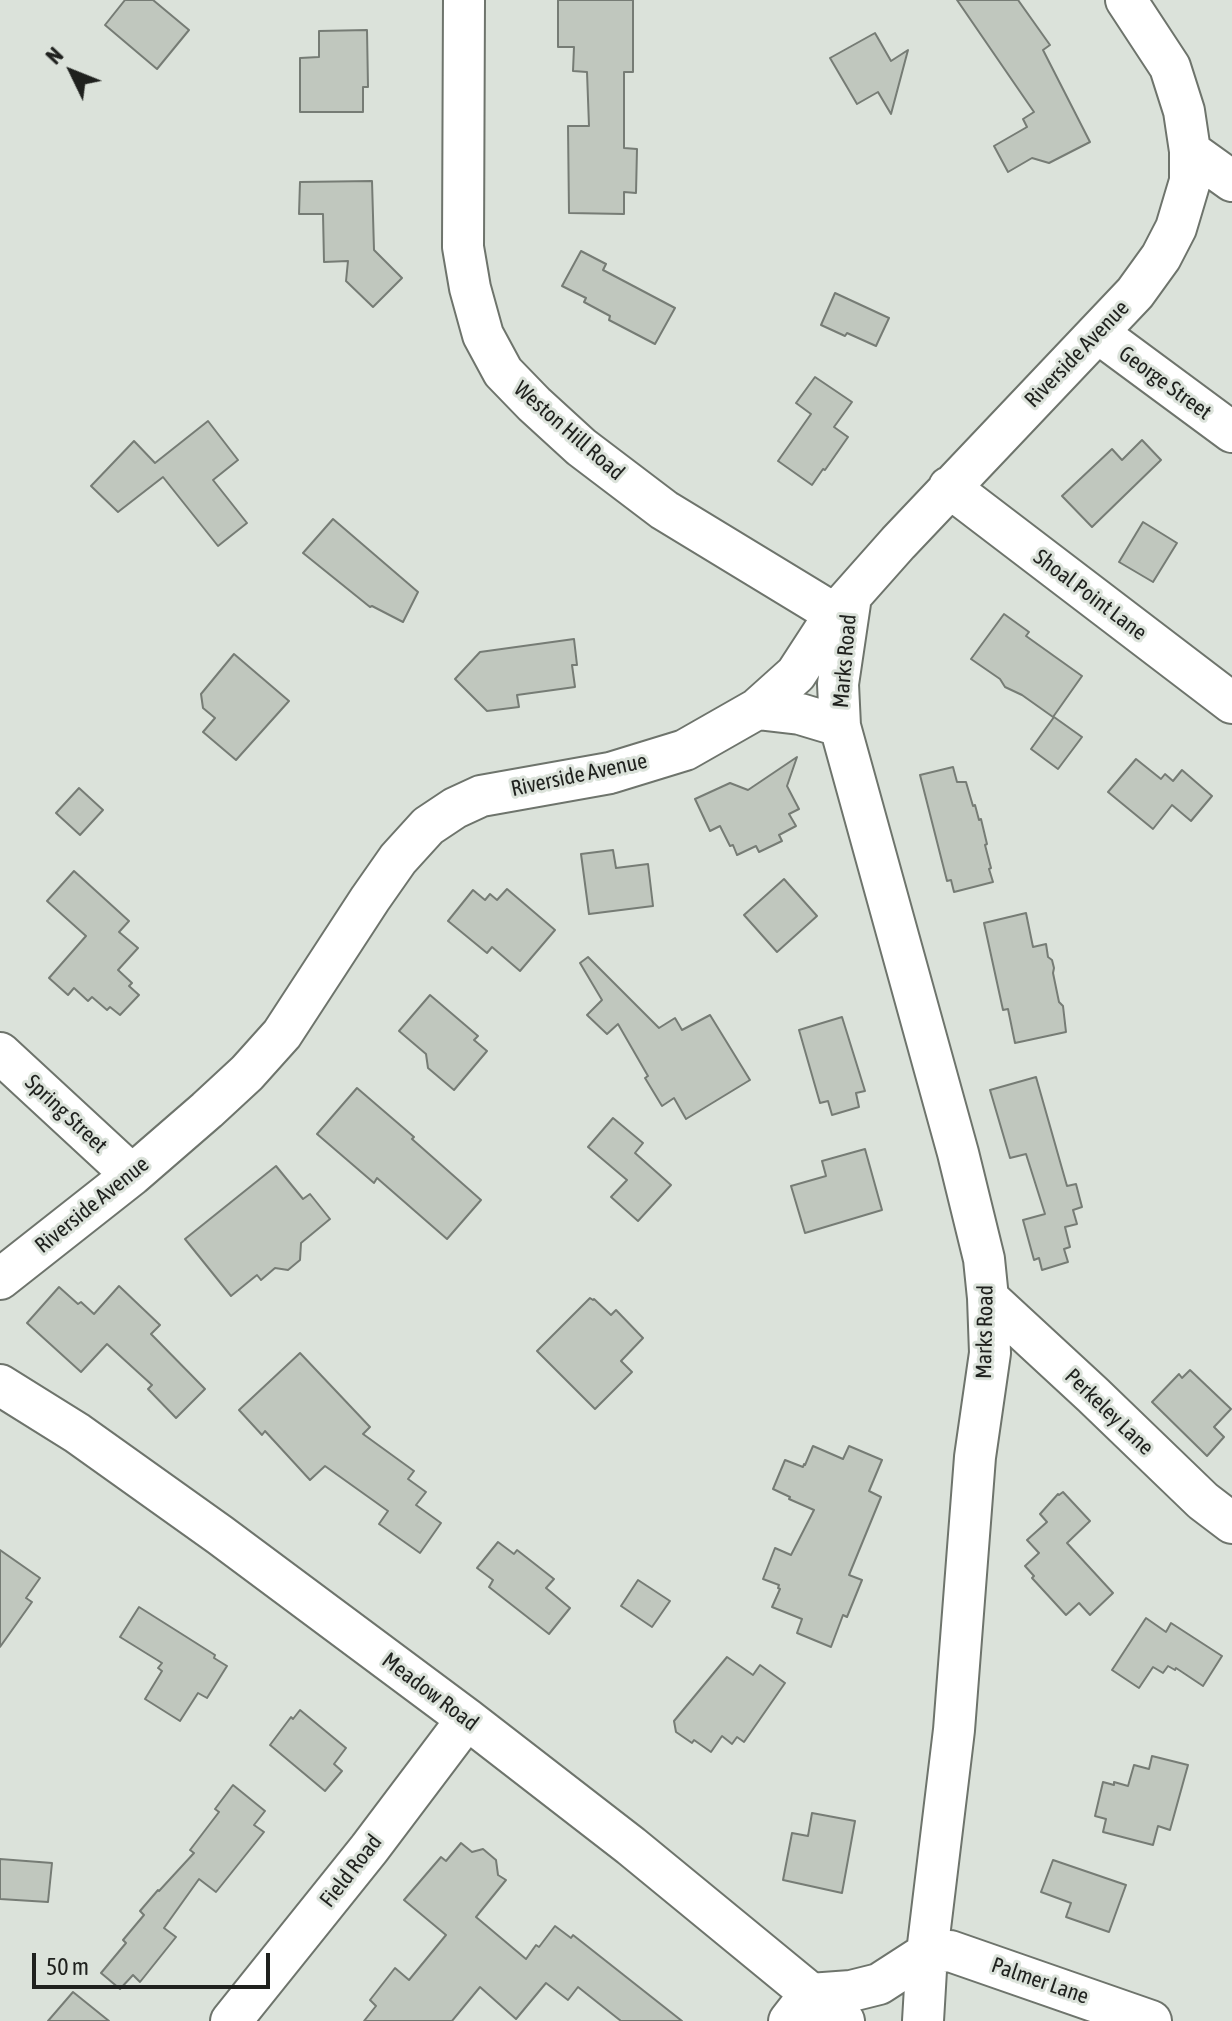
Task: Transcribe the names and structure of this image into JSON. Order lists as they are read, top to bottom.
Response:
{
  "streets": {
    "street": [
      "Riverside Avenue",
      "George Street",
      "Weston Hill Road",
      "Shoal Point Lane",
      "Marks Road",
      "Spring Street",
      "Perkeley Lane",
      "Meadow Road",
      "Field Road",
      "Palmer Lane"
    ]
  },
  "crossings": [
    ["Riverside Avenue", "George Street"],
    ["Riverside Avenue", "Weston Hill Road"],
    ["Riverside Avenue", "Shoal Point Lane"],
    ["Riverside Avenue", "Marks Road"],
    ["Riverside Avenue", "Spring Street"],
    ["Weston Hill Road", "Marks Road"],
    ["Marks Road", "Perkeley Lane"],
    ["Marks Road", "Palmer Lane"],
    ["Meadow Road", "Field Road"]
  ],
  "scale_bar": "50 m",
  "north": "top left"
}
